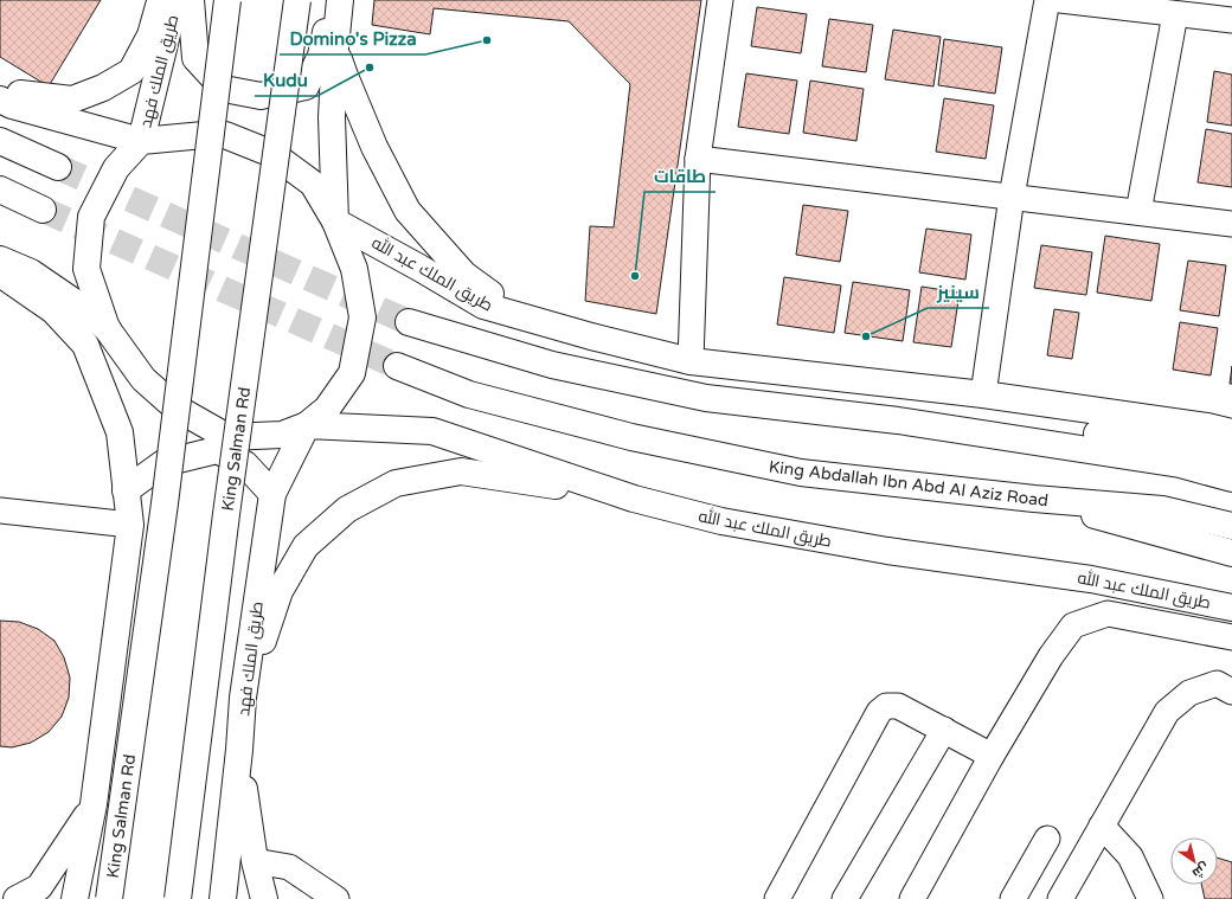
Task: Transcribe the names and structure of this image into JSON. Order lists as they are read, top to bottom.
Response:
{
  "streets": {
    "main road": [
      "طريق الملك فهد",
      "طريق الملك عبد الله",
      "King Salman Rd",
      "King Abdallah Ibn Abd Al Aziz Road"
    ]
  },
  "crossings": [
    ["طريق الملك فهد", "طريق الملك عبد الله"]
  ],
  "places": [
    "Domino's Pizza",
    "Kudu",
    "طاقات",
    "سينيز"
  ],
  "north": "bottom right"
}
